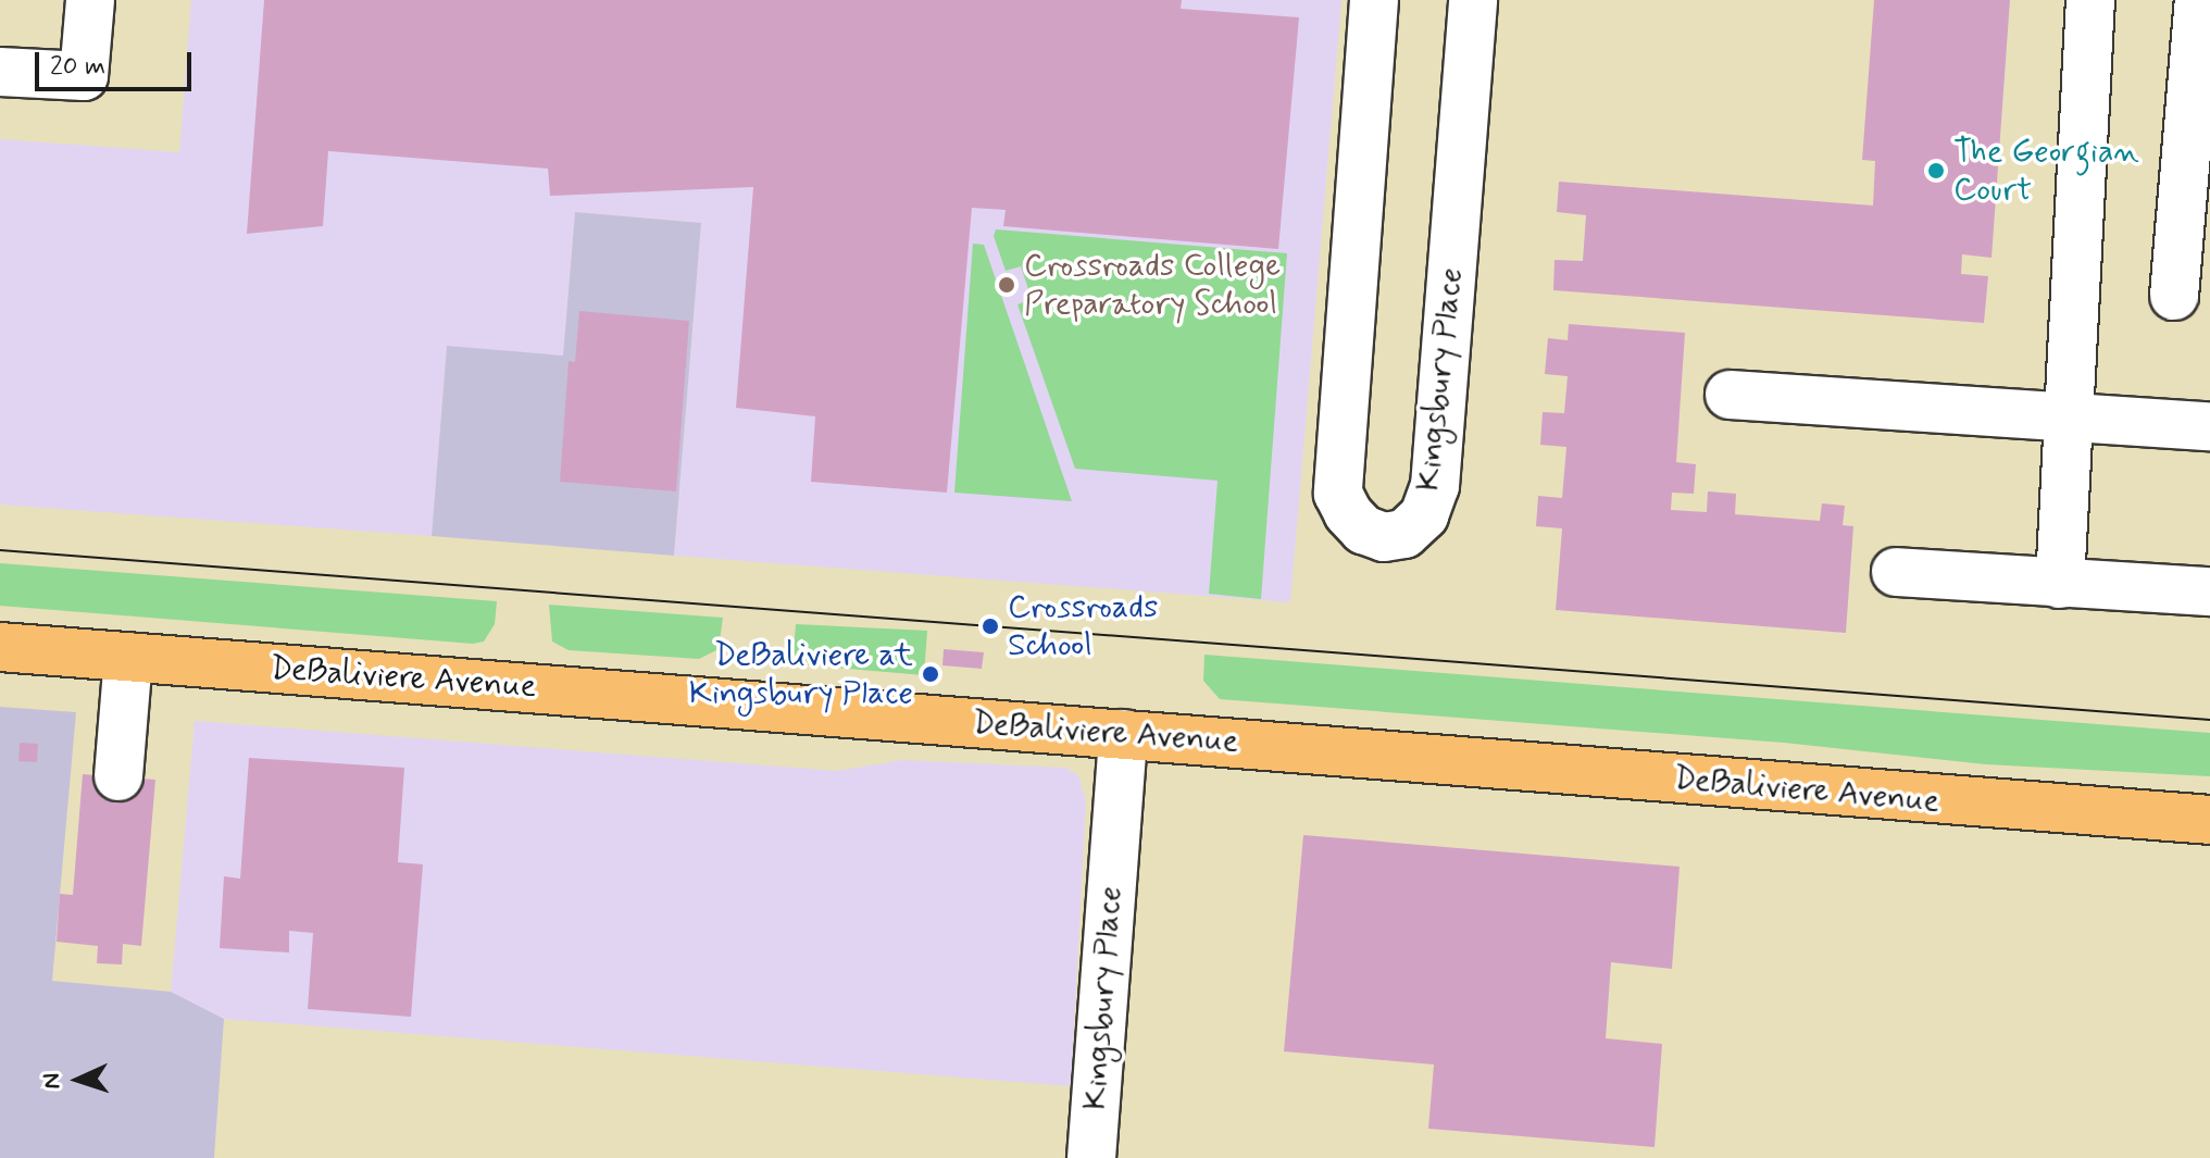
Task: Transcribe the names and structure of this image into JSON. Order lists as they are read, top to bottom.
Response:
{
  "streets": {
    "main road": ["DeBaliviere Avenue"],
    "street": ["Kingsbury Place"]
  },
  "crossings": [
    ["Kingsbury Place", "DeBaliviere Avenue"]
  ],
  "places": [
    "The Georgian Court",
    "Crossroads College Preparatory School",
    "Crossroads School",
    "DeBaliviere at Kingsbury Place"
  ],
  "scale_bar": "20 m",
  "north": "left"
}
